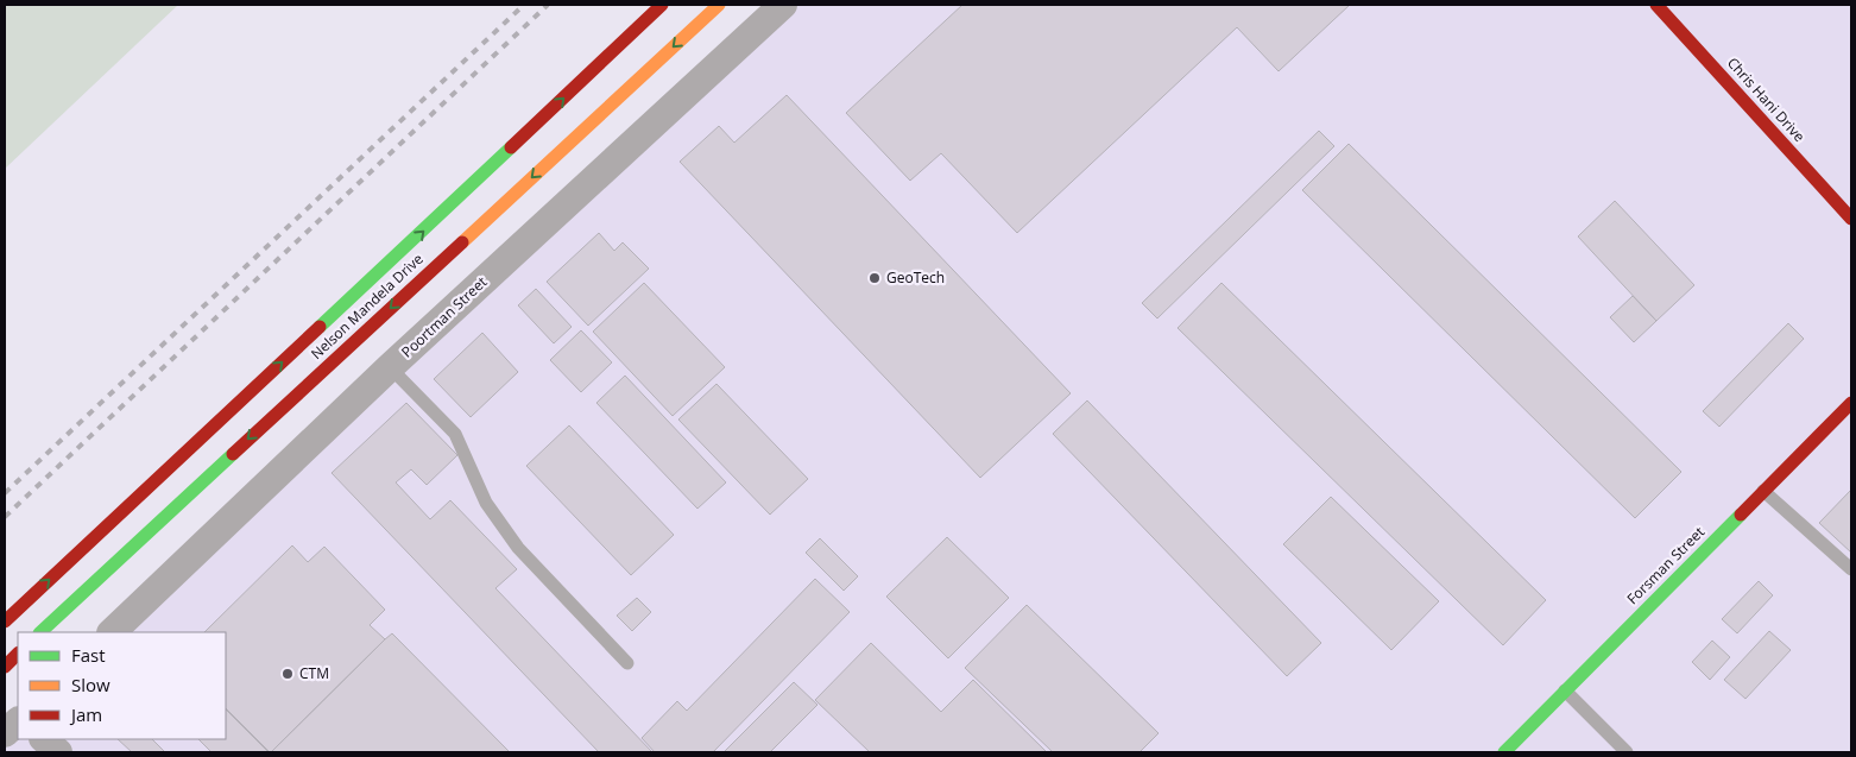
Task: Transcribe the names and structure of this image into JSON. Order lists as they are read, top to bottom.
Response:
{
  "streets": {
    "main road": ["Chris Hani Drive", "Nelson Mandela Drive", "Forsman Street"],
    "street": ["Poortman Street"]
  },
  "places": ["GeoTech", "CTM"],
  "legend": ["Fast", "Slow", "Jam"]
}
